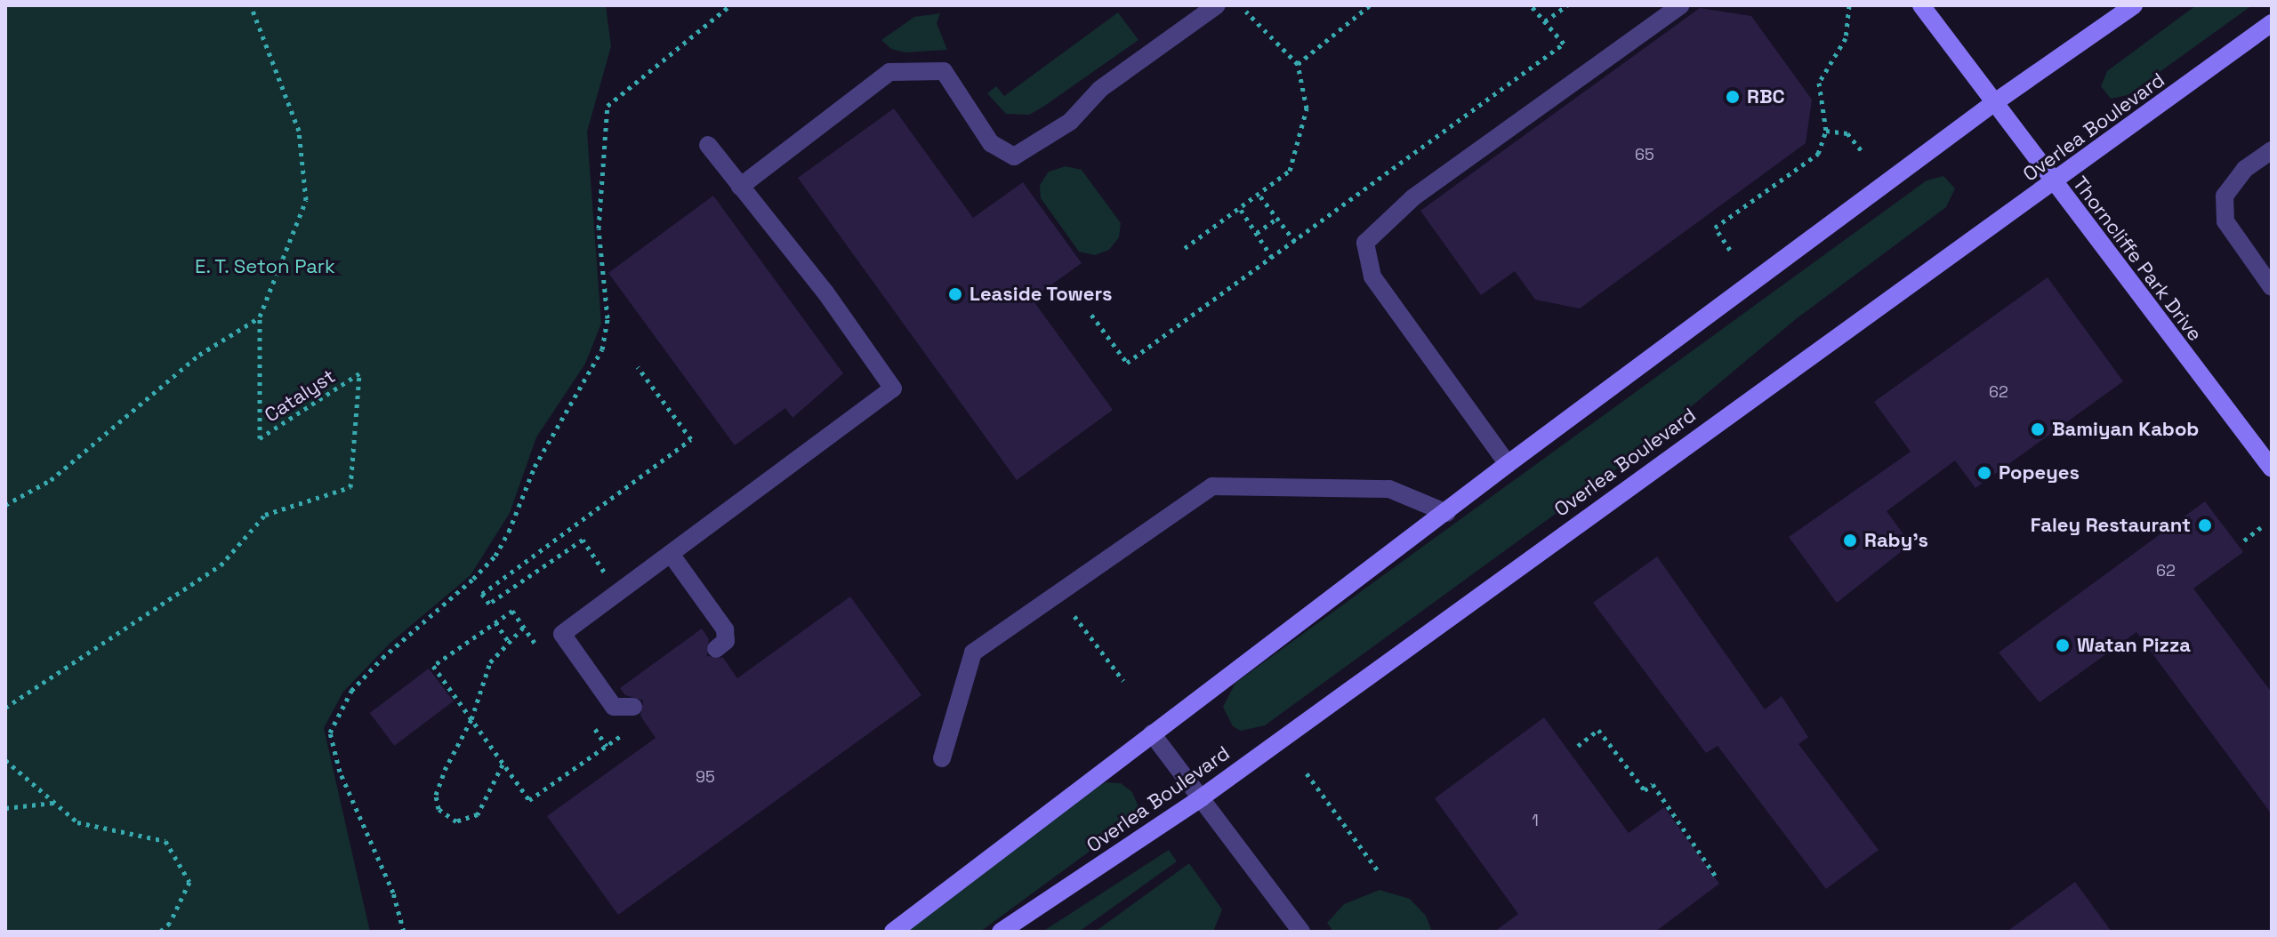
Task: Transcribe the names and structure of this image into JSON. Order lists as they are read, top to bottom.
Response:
{
  "streets": {
    "main road": ["Overlea Boulevard", "Thorncliffe Park Drive"],
    "path": ["Catalyst"]
  },
  "crossings": [
    ["Overlea Boulevard", "Thorncliffe Park Drive"]
  ],
  "parks": ["E. T. Seton Park"],
  "places": [
    "RBC",
    "Leaside Towers",
    "Bamiyan Kabob",
    "Popeyes",
    "Faley Restaurant",
    "Raby's",
    "Watan Pizza"
  ],
  "house_numbers": [
    "65",
    "62",
    "62",
    "95",
    "1"
  ]
}
